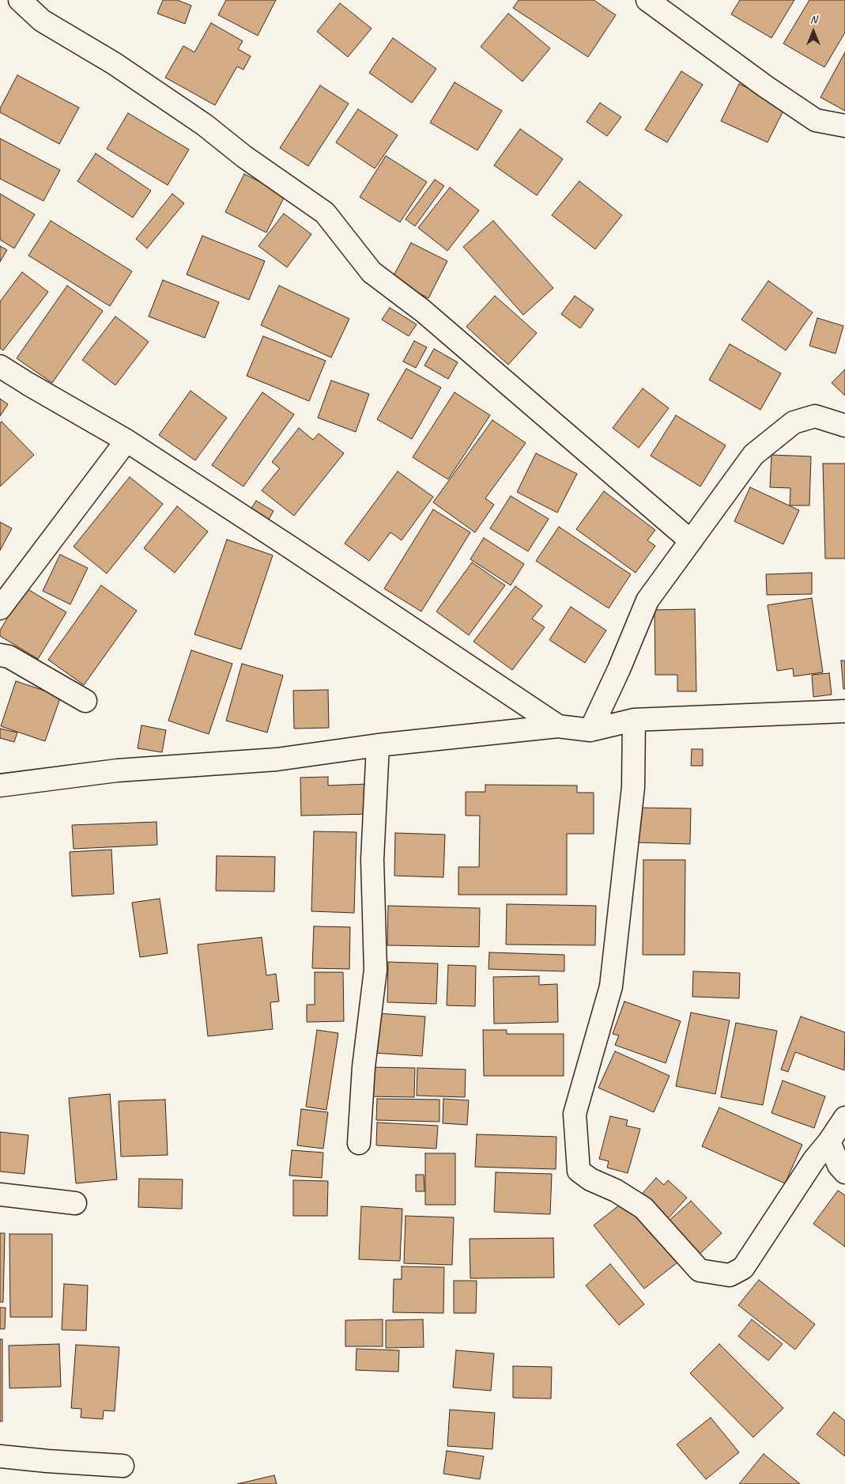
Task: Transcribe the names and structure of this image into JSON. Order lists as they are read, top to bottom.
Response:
{
  "north": "top"
}
